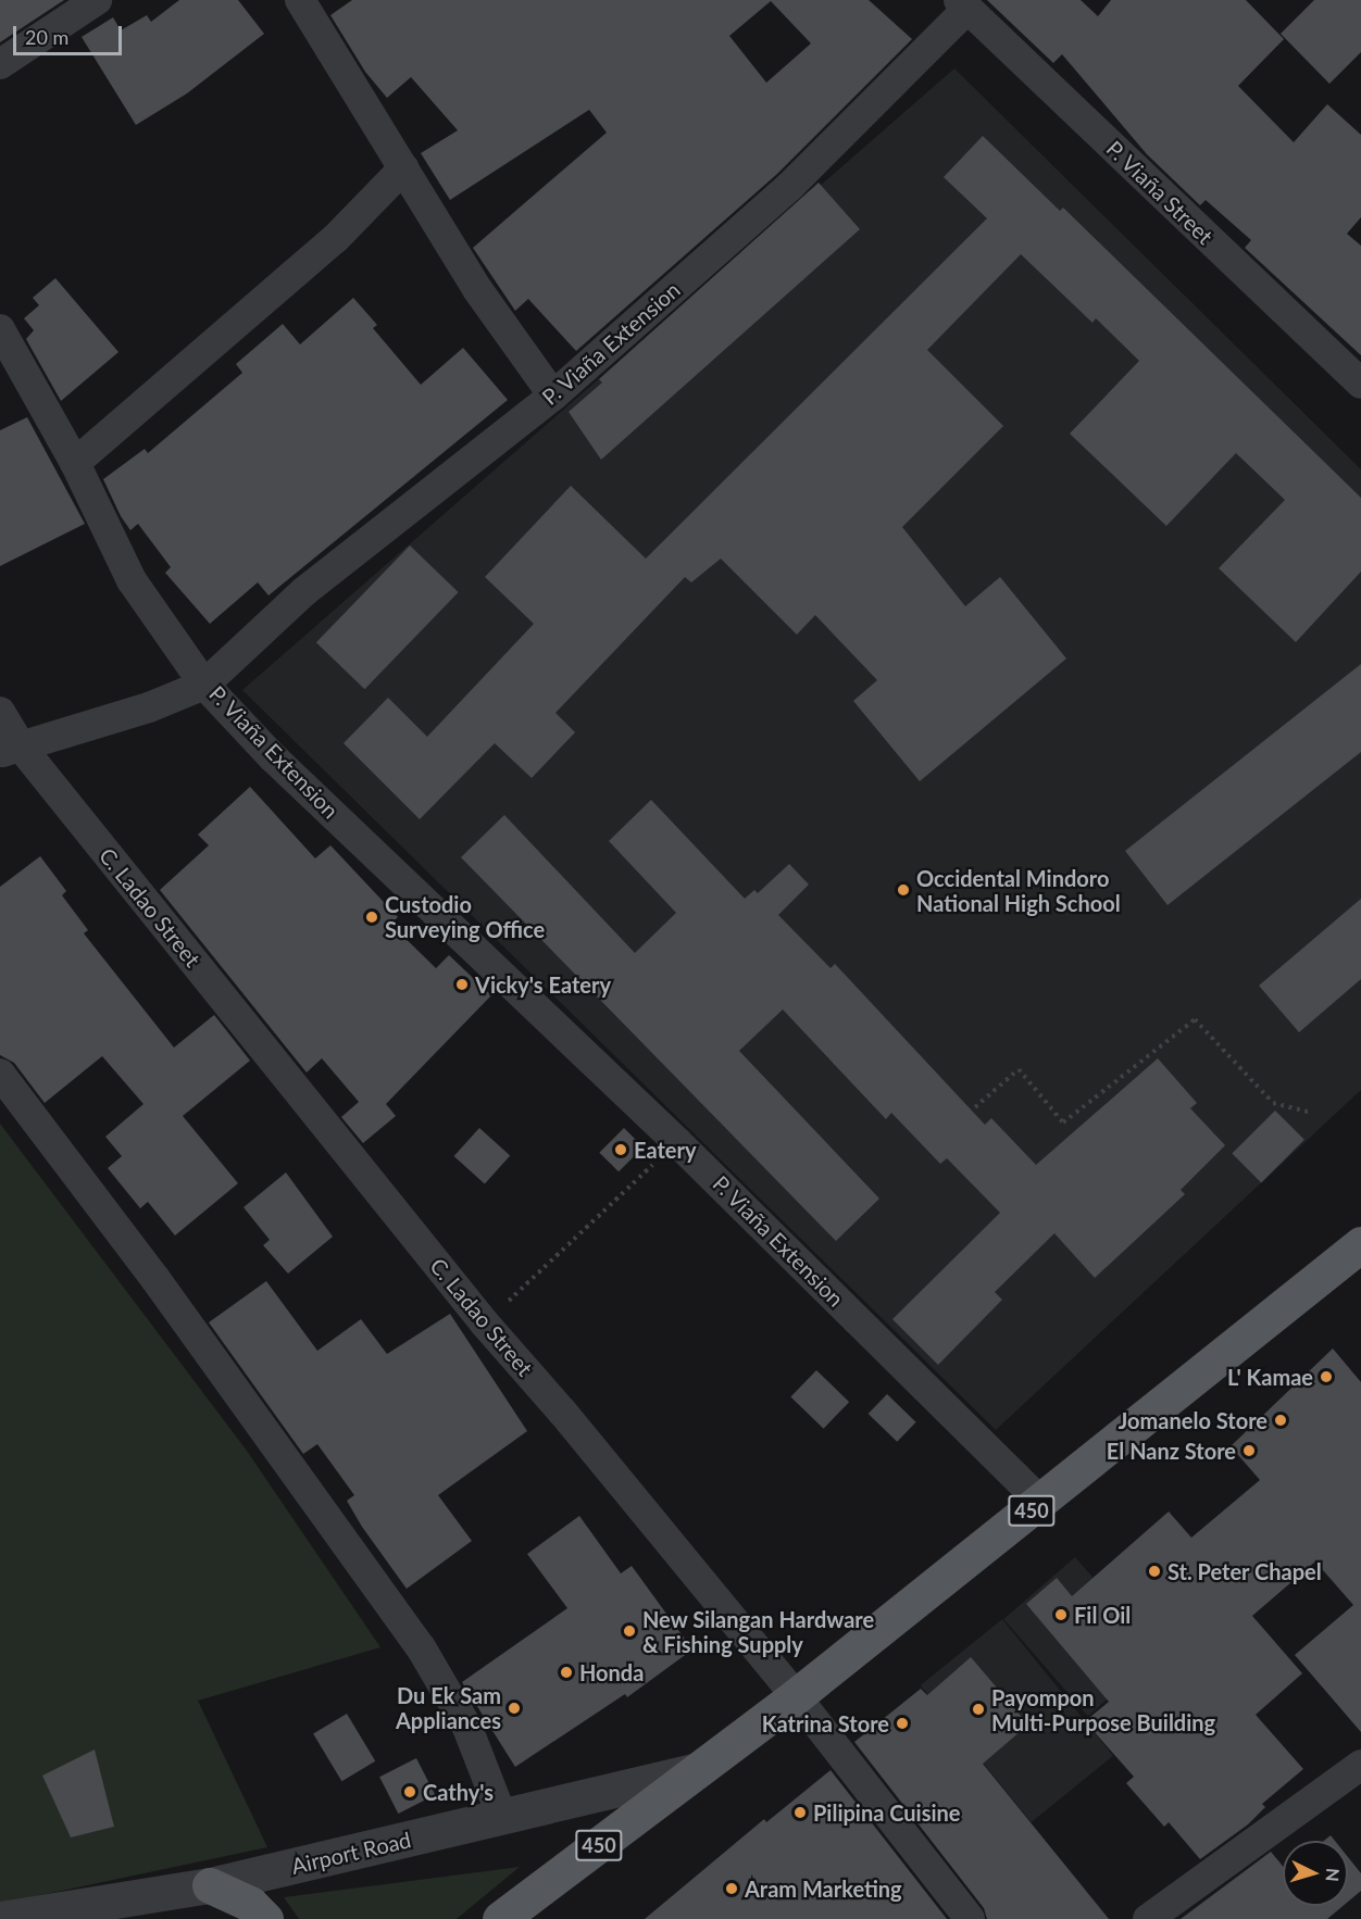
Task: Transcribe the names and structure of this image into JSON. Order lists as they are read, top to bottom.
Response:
{
  "streets": {
    "main road": ["450"],
    "street": [
      "P. Viaña Street",
      "P. Viaña Extension",
      "C. Ladao Street",
      "Airport Road"
    ]
  },
  "crossings": [
    ["P. Viaña Street", "P. Viaña Extension"],
    ["P. Viaña Extension", "450"],
    ["C. Ladao Street", "450"],
    ["450", "Airport Road"]
  ],
  "places": [
    "Occidental Mindoro National High School",
    "Custodio Surveying Office",
    "Vicky's Eatery",
    "Eatery",
    "L' Kamae",
    "Jomanelo Store",
    "El Nanz Store",
    "St. Peter Chapel",
    "Fil Oil",
    "New Silangan Hardware & Fishing Supply",
    "Honda",
    "Du Ek Sam Appliances",
    "Payompon Multi-Purpose Building",
    "Katrina Store",
    "Cathy's",
    "Pilipina Cuisine",
    "Aram Marketing"
  ],
  "scale_bar": "20 m",
  "north": "right"
}
